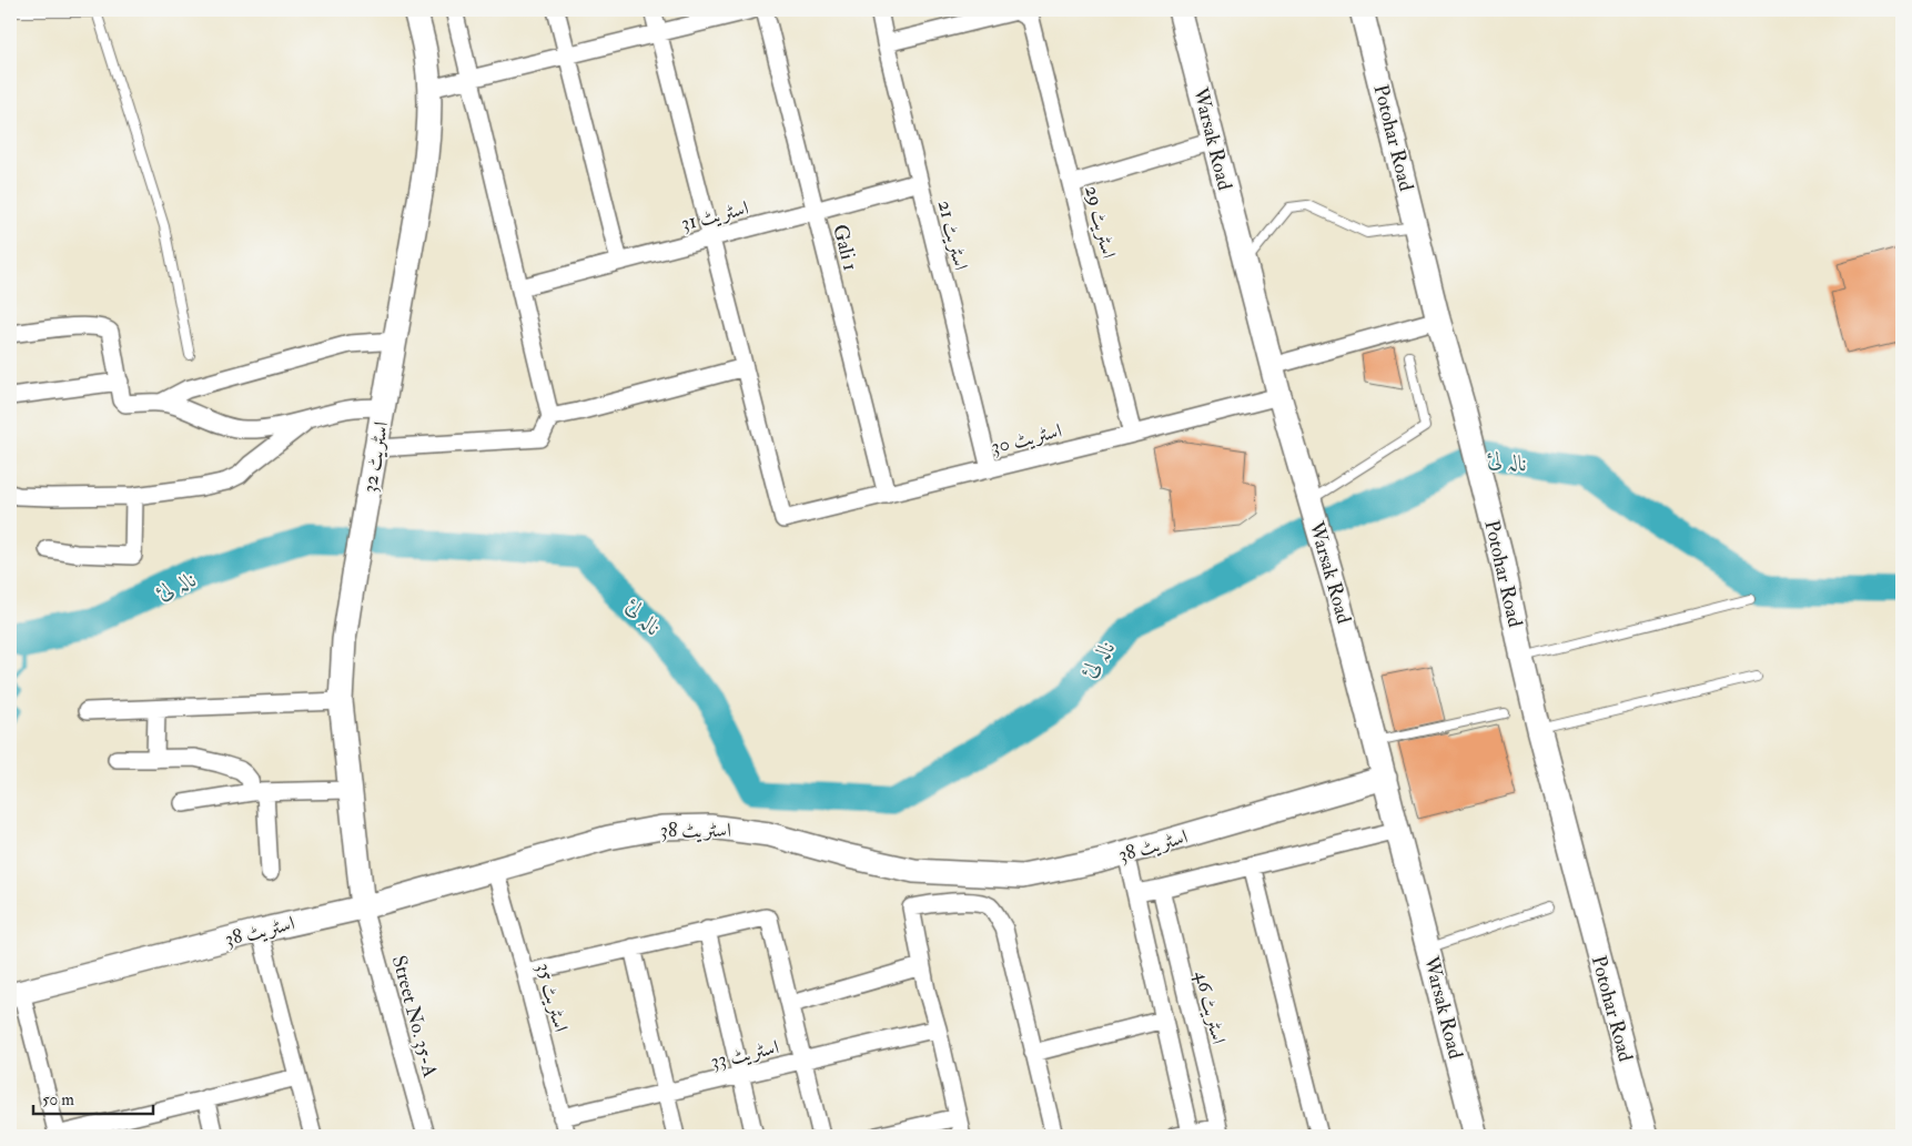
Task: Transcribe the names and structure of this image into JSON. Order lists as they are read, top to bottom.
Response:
{
  "streets": {
    "street": [
      "Potohar Road",
      "Warsak Road",
      "اسٹریٹ 31",
      "اسٹریٹ 29",
      "اسٹریٹ 21",
      "Gali 1",
      "اسٹریٹ 30",
      "اسٹریٹ 32",
      "اسٹریٹ 38",
      "اسٹریٹ 35",
      "اسٹریٹ 46",
      "Street No. 35-A",
      "اسٹریٹ 33"
    ]
  },
  "crossings": [
    ["Warsak Road", "اسٹریٹ 30"],
    ["Warsak Road", "اسٹریٹ 38"],
    ["اسٹریٹ 31", "اسٹریٹ 21"],
    ["اسٹریٹ 31", "Gali 1"],
    ["اسٹریٹ 29", "اسٹریٹ 30"],
    ["اسٹریٹ 21", "اسٹریٹ 30"],
    ["Gali 1", "اسٹریٹ 30"],
    ["اسٹریٹ 32", "اسٹریٹ 38"],
    ["اسٹریٹ 32", "Street No. 35-A"],
    ["اسٹریٹ 38", "اسٹریٹ 35"],
    ["اسٹریٹ 38", "Street No. 35-A"],
    ["اسٹریٹ 35", "اسٹریٹ 33"]
  ],
  "water": ["نالہ لئ"],
  "scale_bar": "50 m"
}
